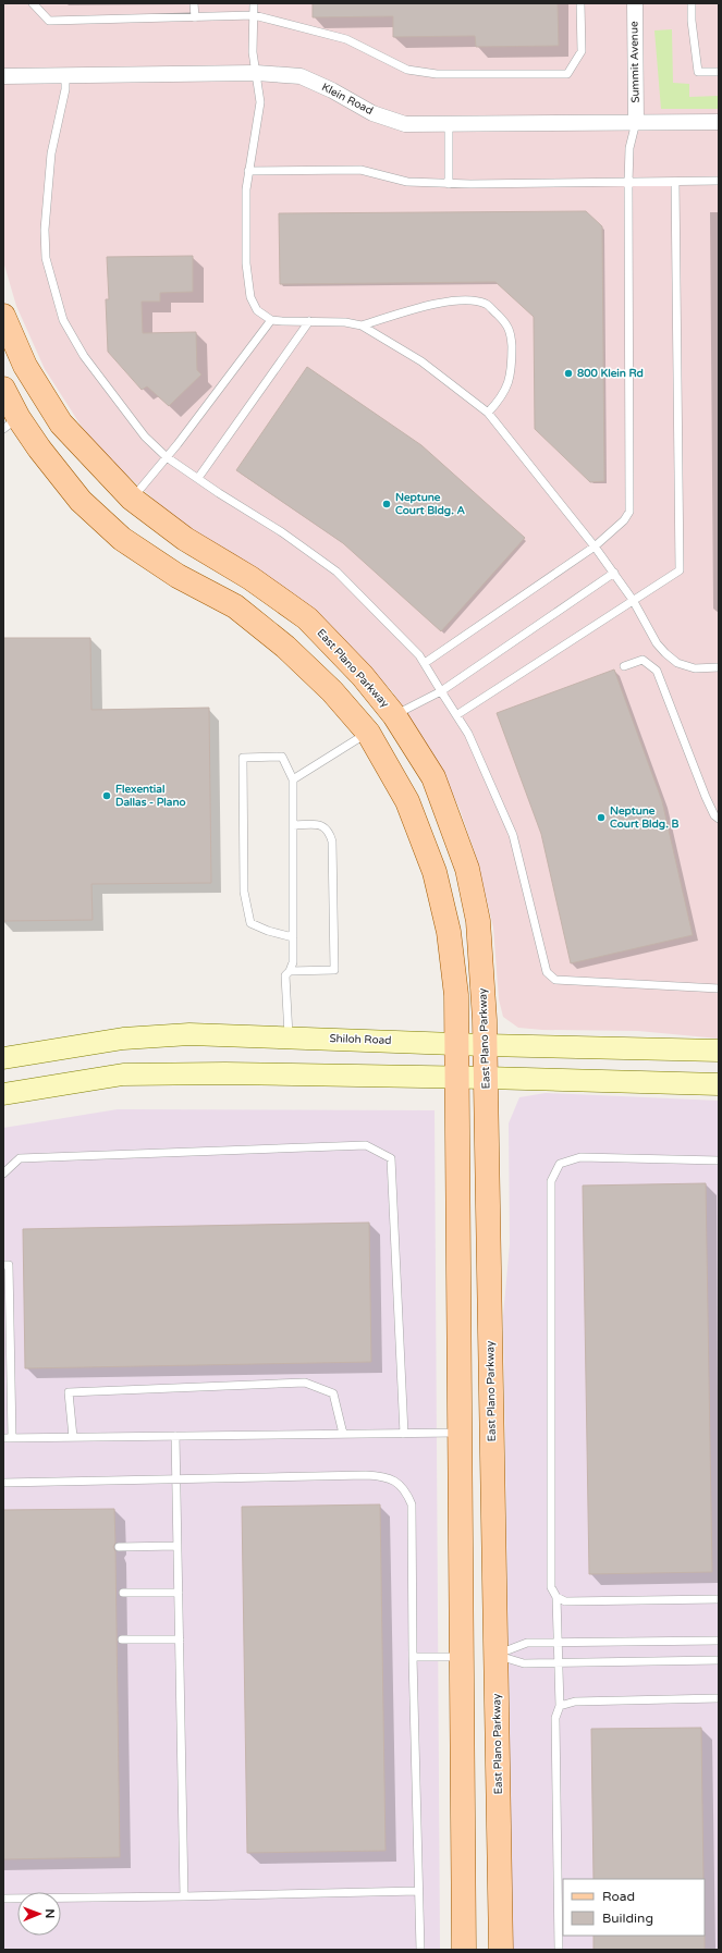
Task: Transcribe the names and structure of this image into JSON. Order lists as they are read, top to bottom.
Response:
{
  "streets": {
    "main road": ["East Plano Parkway", "Shiloh Road"],
    "street": ["Summit Avenue", "Klein Road"]
  },
  "crossings": [
    ["Summit Avenue", "Klein Road"],
    ["East Plano Parkway", "Shiloh Road"]
  ],
  "places": [
    "800 Klein Rd",
    "Neptune Court Bldg. A",
    "Flexential Dallas - Plano",
    "Neptune Court Bldg. B"
  ],
  "legend": ["Road", "Building"],
  "north": "right"
}
